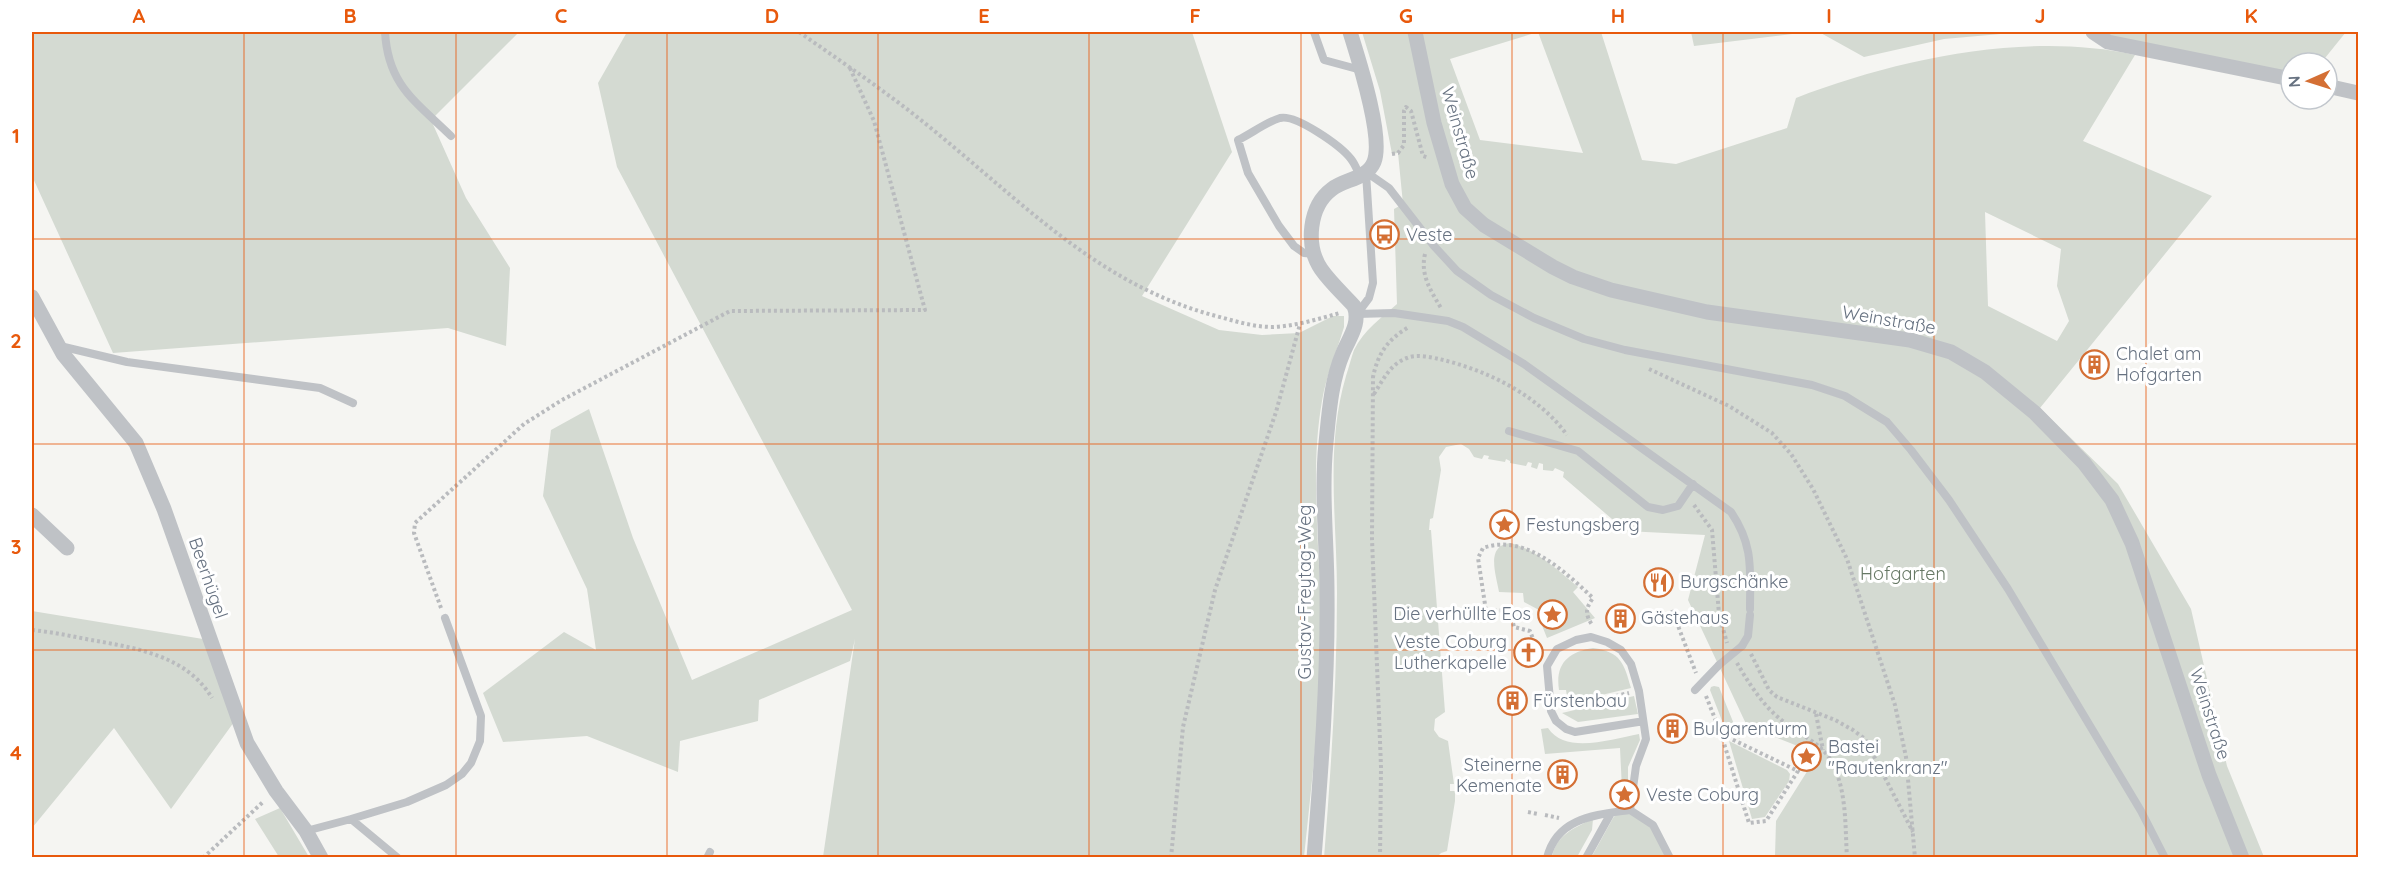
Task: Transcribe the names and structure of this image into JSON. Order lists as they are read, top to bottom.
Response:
{
  "streets": {
    "street": ["Weinstraße", "Beerhügel", "Gustav-Freytag-Weg"]
  },
  "parks": ["Hofgarten"],
  "places": {
    "bus stop": ["Veste"],
    "building": [
      "Chalet am Hofgarten",
      "Gästehaus",
      "Fürstenbau",
      "Bulgarenturm",
      "Steinerne Kemenate"
    ],
    "place": [
      "Festungsberg",
      "Die verhüllte Eos",
      "Bastei \"Rautenkranz\"",
      "Veste Coburg"
    ],
    "restaurant": ["Burgschänke"],
    "church": ["Veste Coburg Lutherkapelle"]
  },
  "north": "left",
  "grid": {
    "columns": [
      "A",
      "B",
      "C",
      "D",
      "E",
      "F",
      "G",
      "H",
      "I",
      "J",
      "K"
    ],
    "rows": [
      "1",
      "2",
      "3",
      "4"
    ]
  }
}
